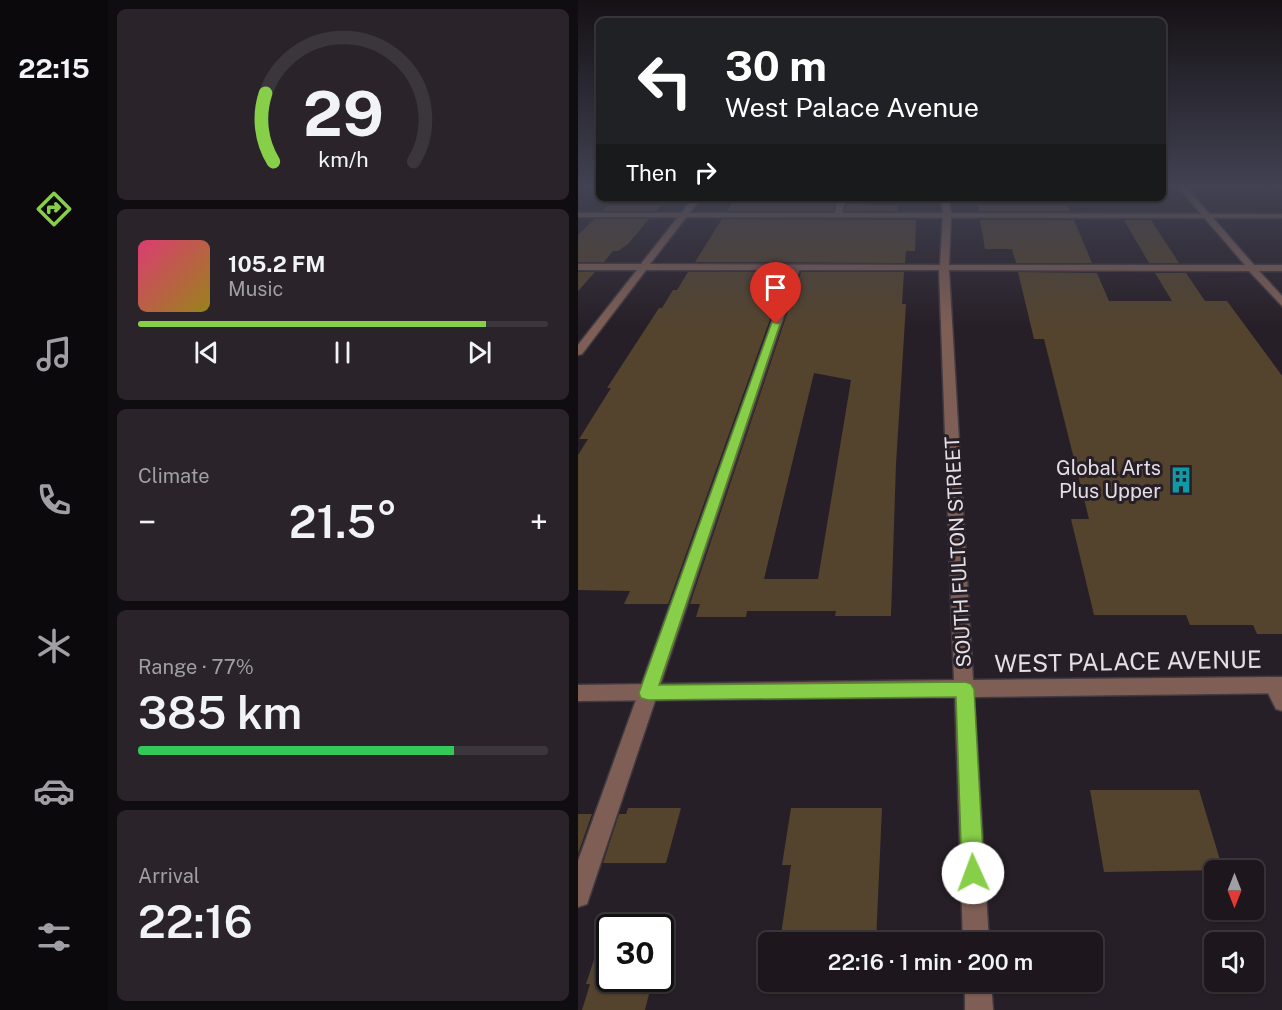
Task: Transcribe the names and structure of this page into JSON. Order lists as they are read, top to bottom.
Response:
{
  "streets": {
    "street": ["SOUTH FULTON STREET", "WEST PALACE AVENUE"]
  },
  "crossings": [
    ["SOUTH FULTON STREET", "WEST PALACE AVENUE"]
  ],
  "places": {
    "building": ["Global Arts Plus Upper"]
  },
  "north": "bottom",
  "page": {
    "tabs": "22:15",
    "turn": ["30 m", "West Palace Avenue"],
    "then": "Then",
    "song": ["105.2 FM", "Music"],
    "tile": [
      "Climate",
      ["Range · 77%", "385 km"],
      ["Arrival", "22:16"]
    ],
    "heat": ["−", "21.5°", "+"],
    "limit": "30",
    "trip": "22:16 · 1 min · 200 m",
    "gauge": ["29", "km/h"]
  }
}
